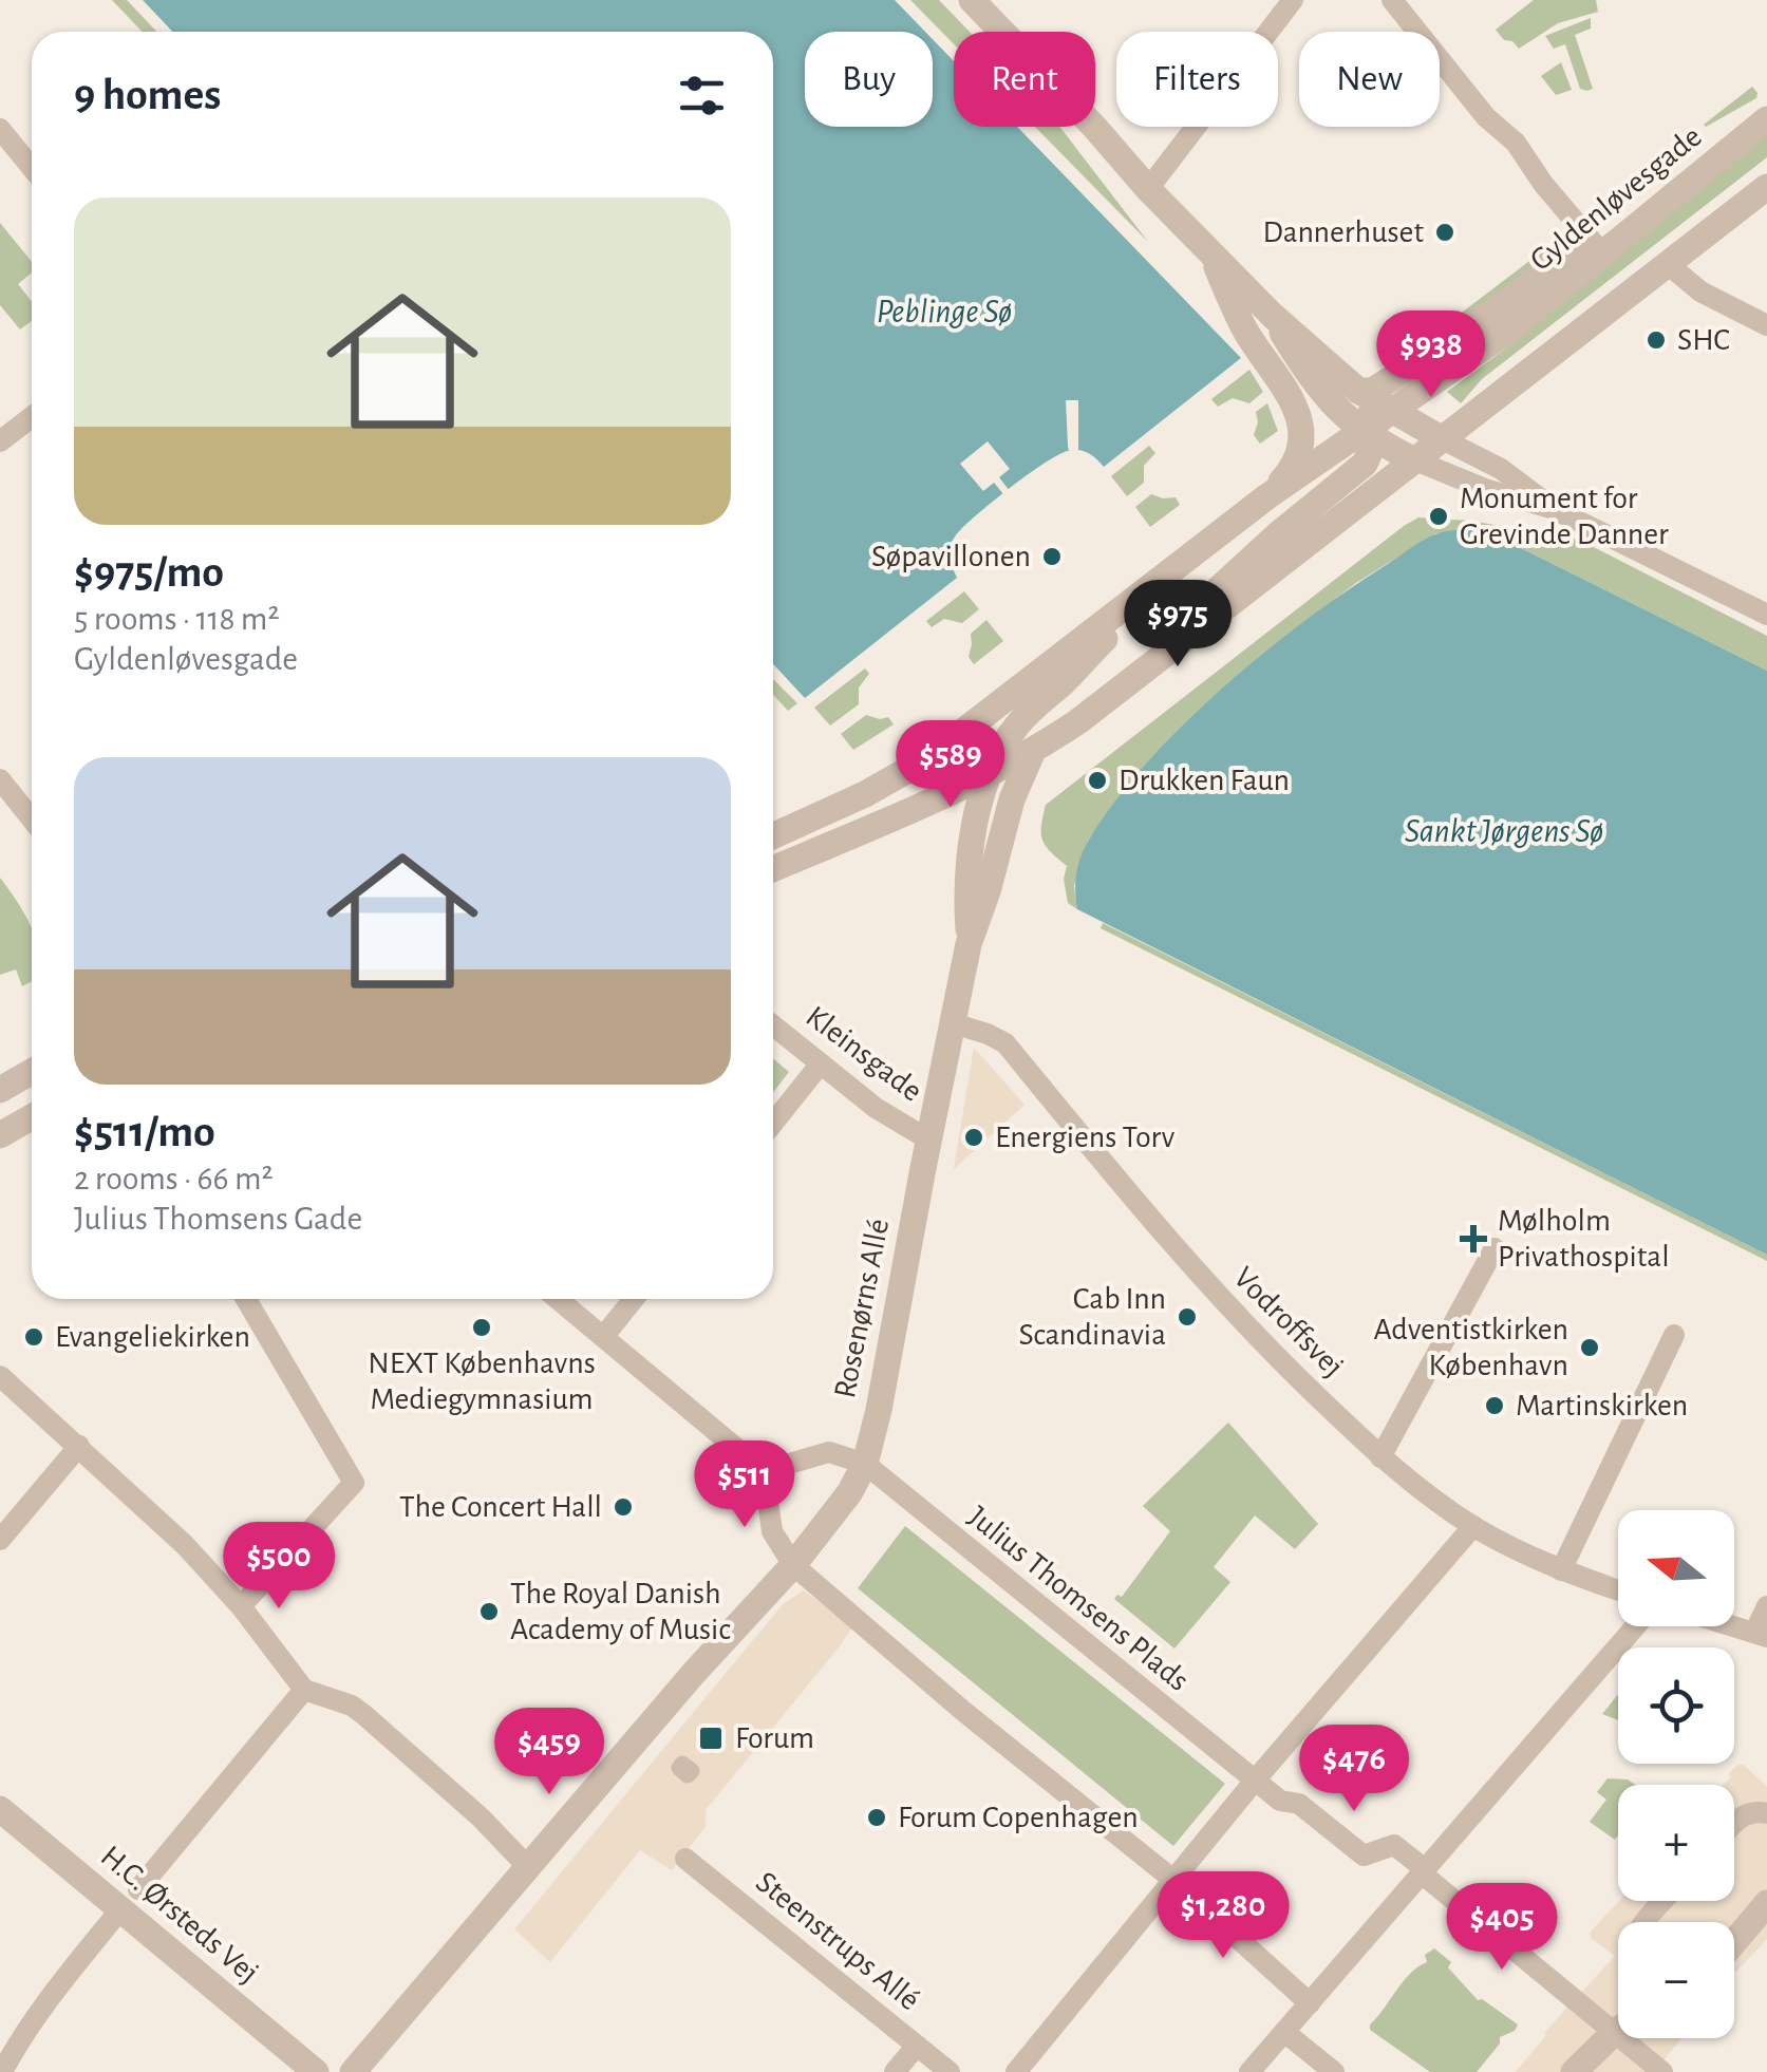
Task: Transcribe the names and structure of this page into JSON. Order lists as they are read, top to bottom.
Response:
{
  "streets": {
    "street": [
      "Gyldenløvesgade",
      "Kleinsgade",
      "Rosenørns Allé",
      "Vodroffsvej",
      "Julius Thomsens Plads",
      "H.C. Ørsteds Vej",
      "Steenstrups Allé"
    ]
  },
  "crossings": [
    ["Gyldenløvesgade", "Rosenørns Allé"],
    ["Kleinsgade", "Rosenørns Allé"],
    ["Rosenørns Allé", "Vodroffsvej"],
    ["Rosenørns Allé", "Julius Thomsens Plads"]
  ],
  "water": ["Peblinge Sø", "Sankt Jørgens Sø"],
  "places": {
    "other": [
      "Dannerhuset",
      "SHC",
      "Monument for Grevinde Danner",
      "Søpavillonen",
      "Drukken Faun",
      "Energiens Torv",
      "Cab Inn Scandinavia",
      "NEXT Københavns Mediegymnasium",
      "Evangeliekirken",
      "Adventistkirken København",
      "Martinskirken",
      "The Concert Hall",
      "The Royal Danish Academy of Music",
      "Forum Copenhagen"
    ],
    "health": ["Mølholm Privathospital"],
    "transit": ["Forum"]
  },
  "north": "left",
  "page": {
    "chip": [
      "Buy",
      "Rent",
      "Filters",
      "New"
    ],
    "heading": "9 homes",
    "list": [
      {
        "name": "$975/mo",
        "note": "5 rooms · 118 m² · Gyldenløvesgade"
      },
      {
        "name": "$511/mo",
        "note": "2 rooms · 66 m² · Julius Thomsens Gade"
      }
    ],
    "price": [
      "$938",
      "$975",
      "$589",
      "$511",
      "$500",
      "$459",
      "$476",
      "$1,280",
      "$405"
    ],
    "map_buttons": ["+", "−"]
  }
}
